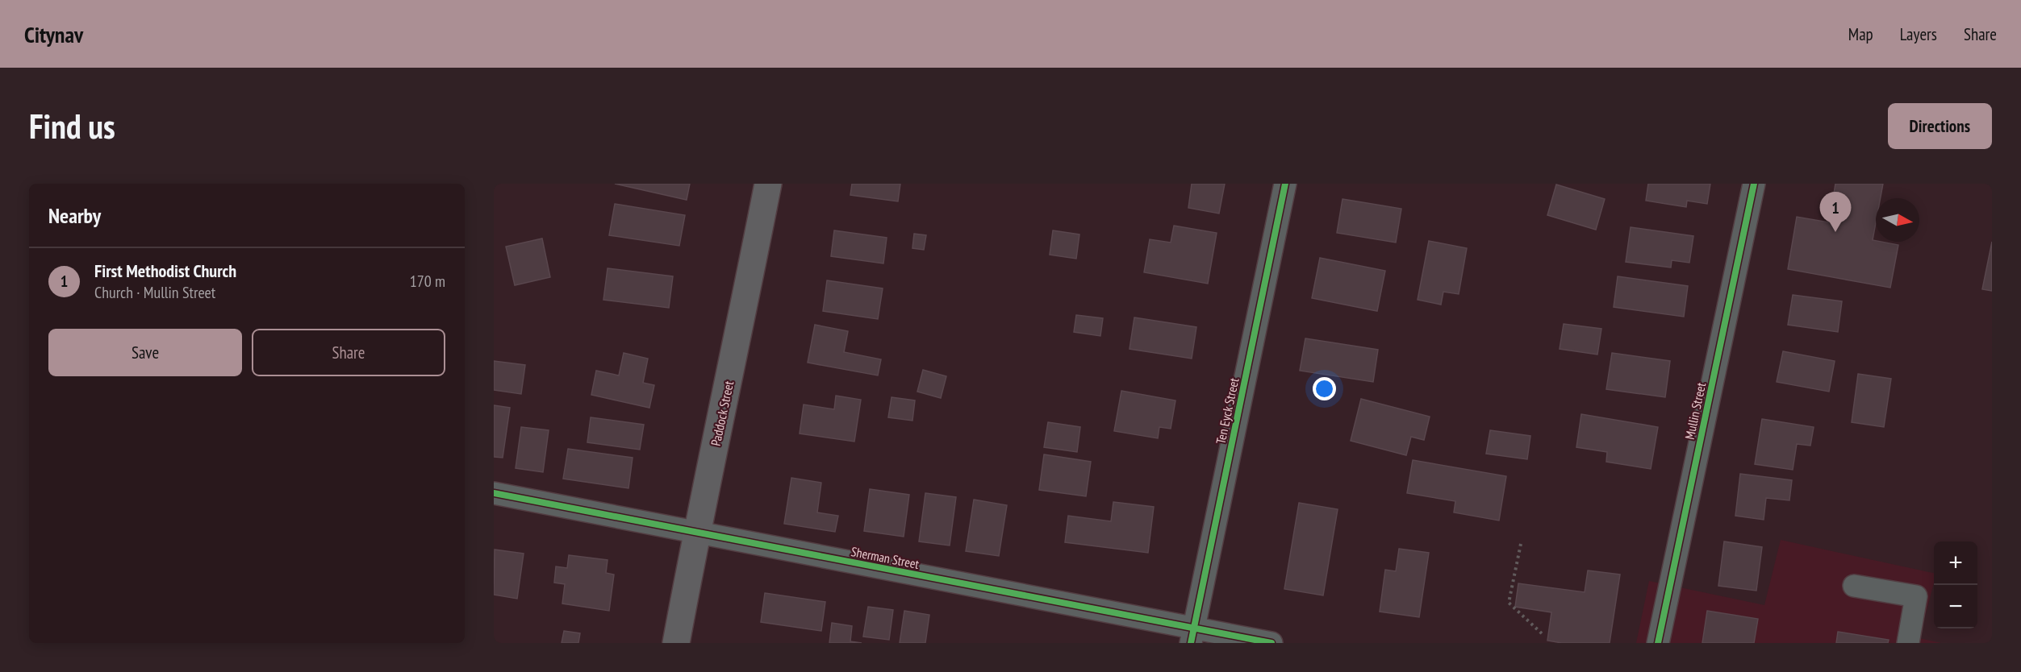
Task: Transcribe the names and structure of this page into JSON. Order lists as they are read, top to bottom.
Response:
{
  "streets": {
    "main road": ["Paddock Street"],
    "street": ["Ten Eyck Street", "Mullin Street", "Sherman Street"]
  },
  "crossings": [
    ["Ten Eyck Street", "Sherman Street"],
    ["Paddock Street", "Sherman Street"]
  ],
  "north": "right",
  "page": {
    "header": "Citynav",
    "nav": ["Map", "Layers", "Share"],
    "buttons": [
      "Directions",
      ["Save", "Share"]
    ],
    "title": "Find us",
    "heading": "Nearby",
    "pins": "1",
    "list": [
      {
        "mark": "1",
        "name": "First Methodist Church",
        "note": "Church · Mullin Street",
        "value": "170 m"
      }
    ],
    "map_buttons": ["+", "−"]
  }
}
